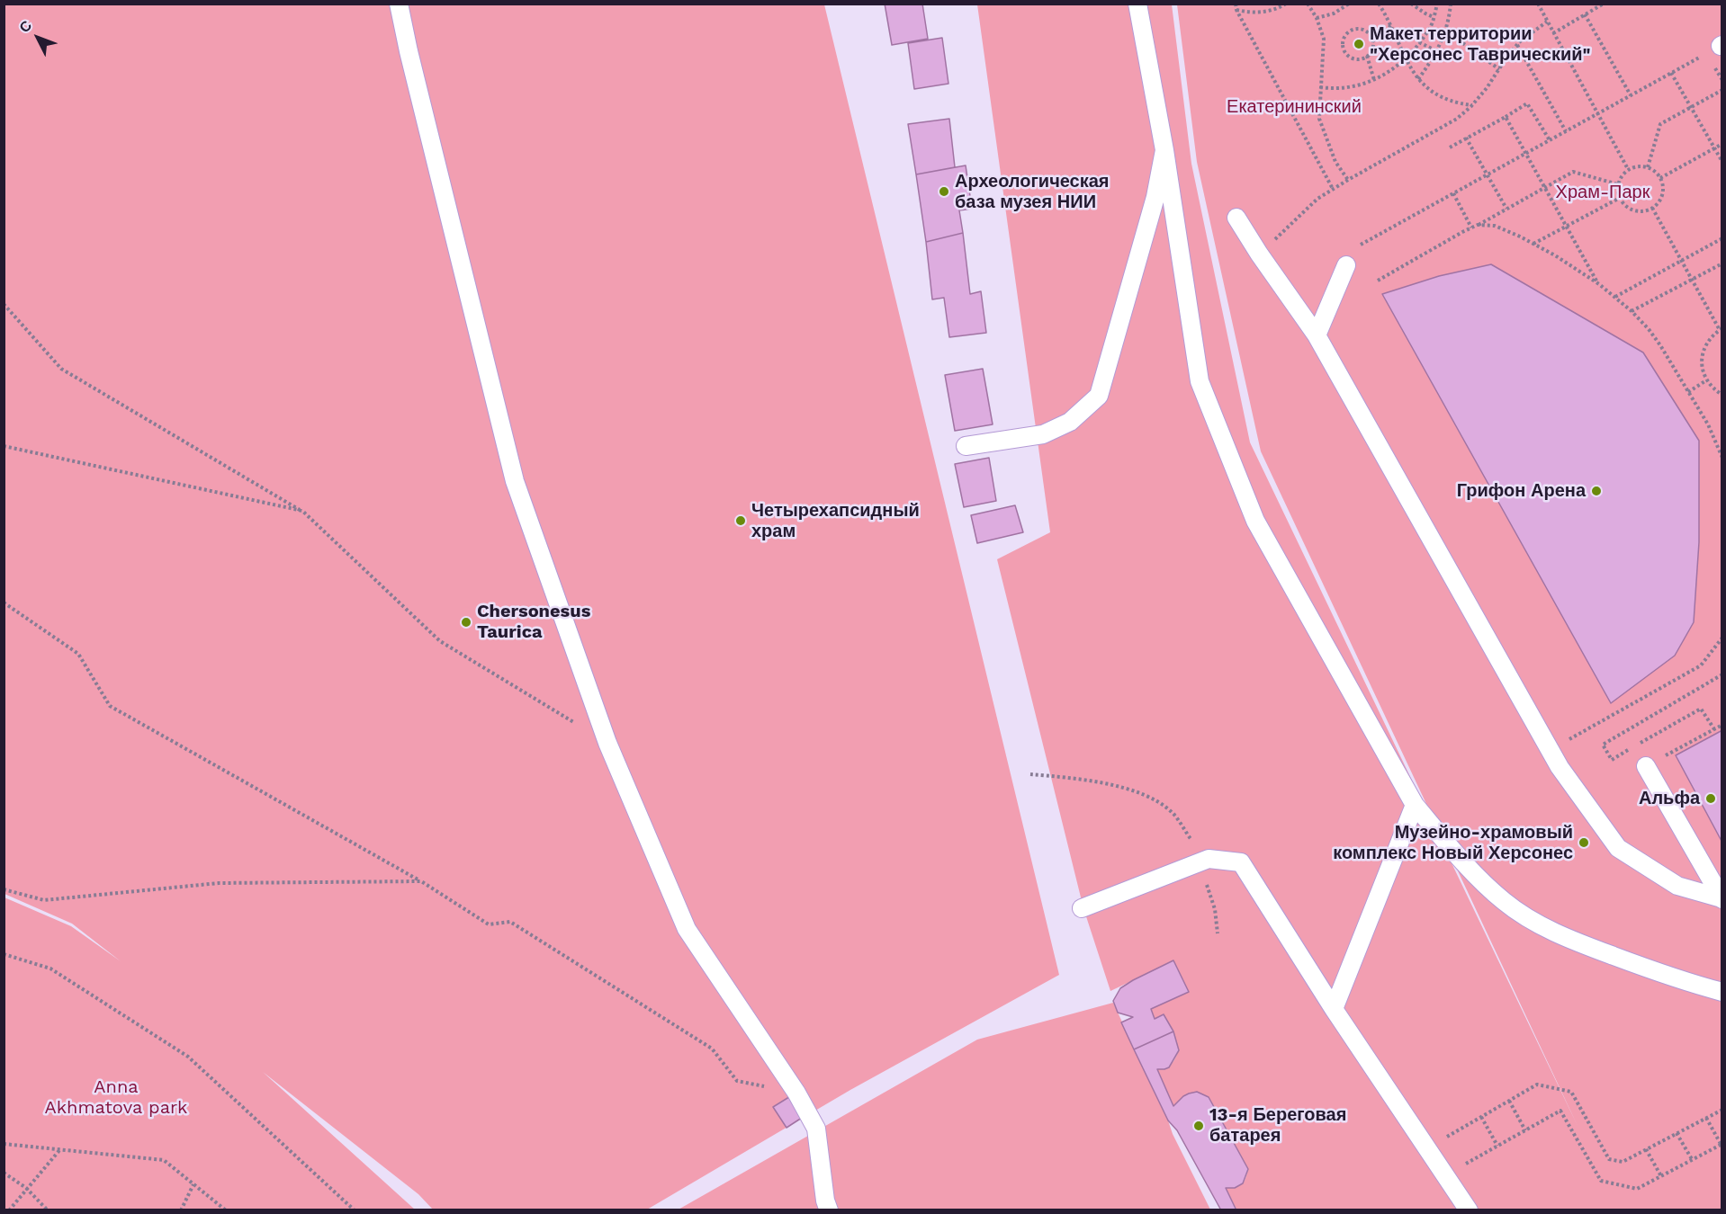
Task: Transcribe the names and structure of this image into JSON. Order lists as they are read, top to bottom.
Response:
{
  "parks": ["Екатерининский", "Храм-Парк", "Anna Akhmatova park"],
  "places": [
    "Макет территории \"Херсонес Таврический\"",
    "Археологическая база музея НИИ",
    "Грифон Арена",
    "Четырехапсидный храм",
    "Chersonesus Taurica",
    "Альфа",
    "Музейно-храмовый комплекс Новый Херсонес",
    "13-я Береговая батарея"
  ],
  "north": "top left"
}
